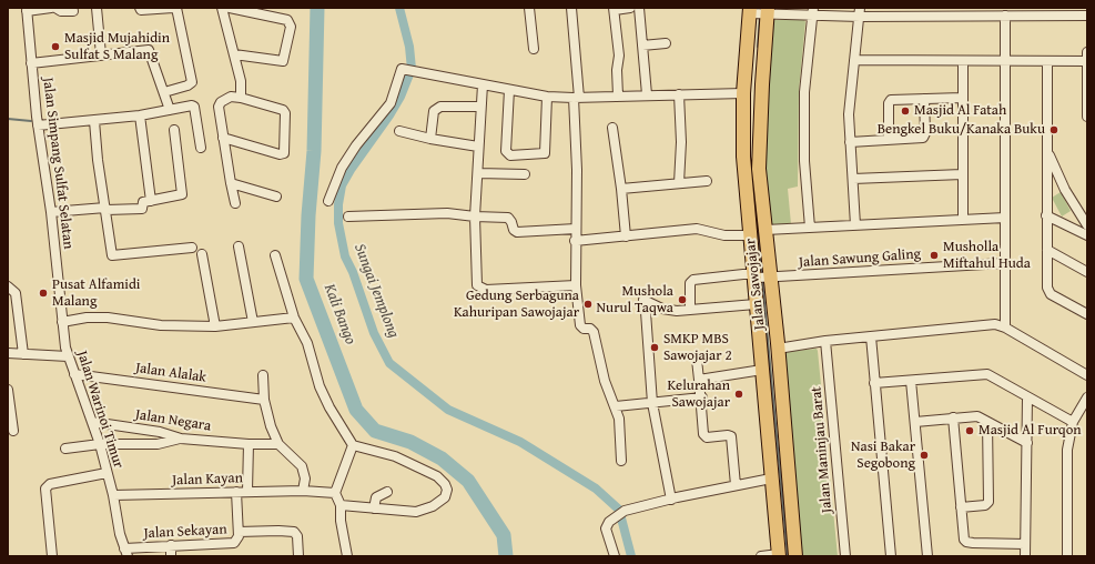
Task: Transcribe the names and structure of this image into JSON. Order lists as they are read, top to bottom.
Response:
{
  "streets": {
    "main road": ["Jalan Sawojajar"],
    "street": [
      "Jalan Simpang Sulfat Selatan",
      "Jalan Sawung Galing",
      "Jalan Alalak",
      "Jalan Warinoi Timur",
      "Jalan Negara",
      "Jalan Maninjau Barat",
      "Jalan Kayan",
      "Jalan Sekayan"
    ]
  },
  "crossings": [
    ["Jalan Simpang Sulfat Selatan", "Jalan Warinoi Timur"],
    ["Jalan Sawung Galing", "Jalan Sawojajar"],
    ["Jalan Alalak", "Jalan Warinoi Timur"],
    ["Jalan Warinoi Timur", "Jalan Negara"],
    ["Jalan Warinoi Timur", "Jalan Kayan"],
    ["Jalan Warinoi Timur", "Jalan Sekayan"]
  ],
  "water": ["Sungai Jemplong", "Kali Bango"],
  "places": [
    "Masjid Mujahidin Sulfat S Malang",
    "Masjid Al Fatah",
    "Bengkel Buku/Kanaka Buku",
    "Musholla Miftahul Huda",
    "Pusat Alfamidi Malang",
    "Mushola Nurul Taqwa",
    "Gedung Serbaguna Kahuripan Sawojajar",
    "SMKP MBS Sawojajar 2",
    "Kelurahan Sawojajar",
    "Masjid Al Furqon",
    "Nasi Bakar Segobong"
  ]
}
